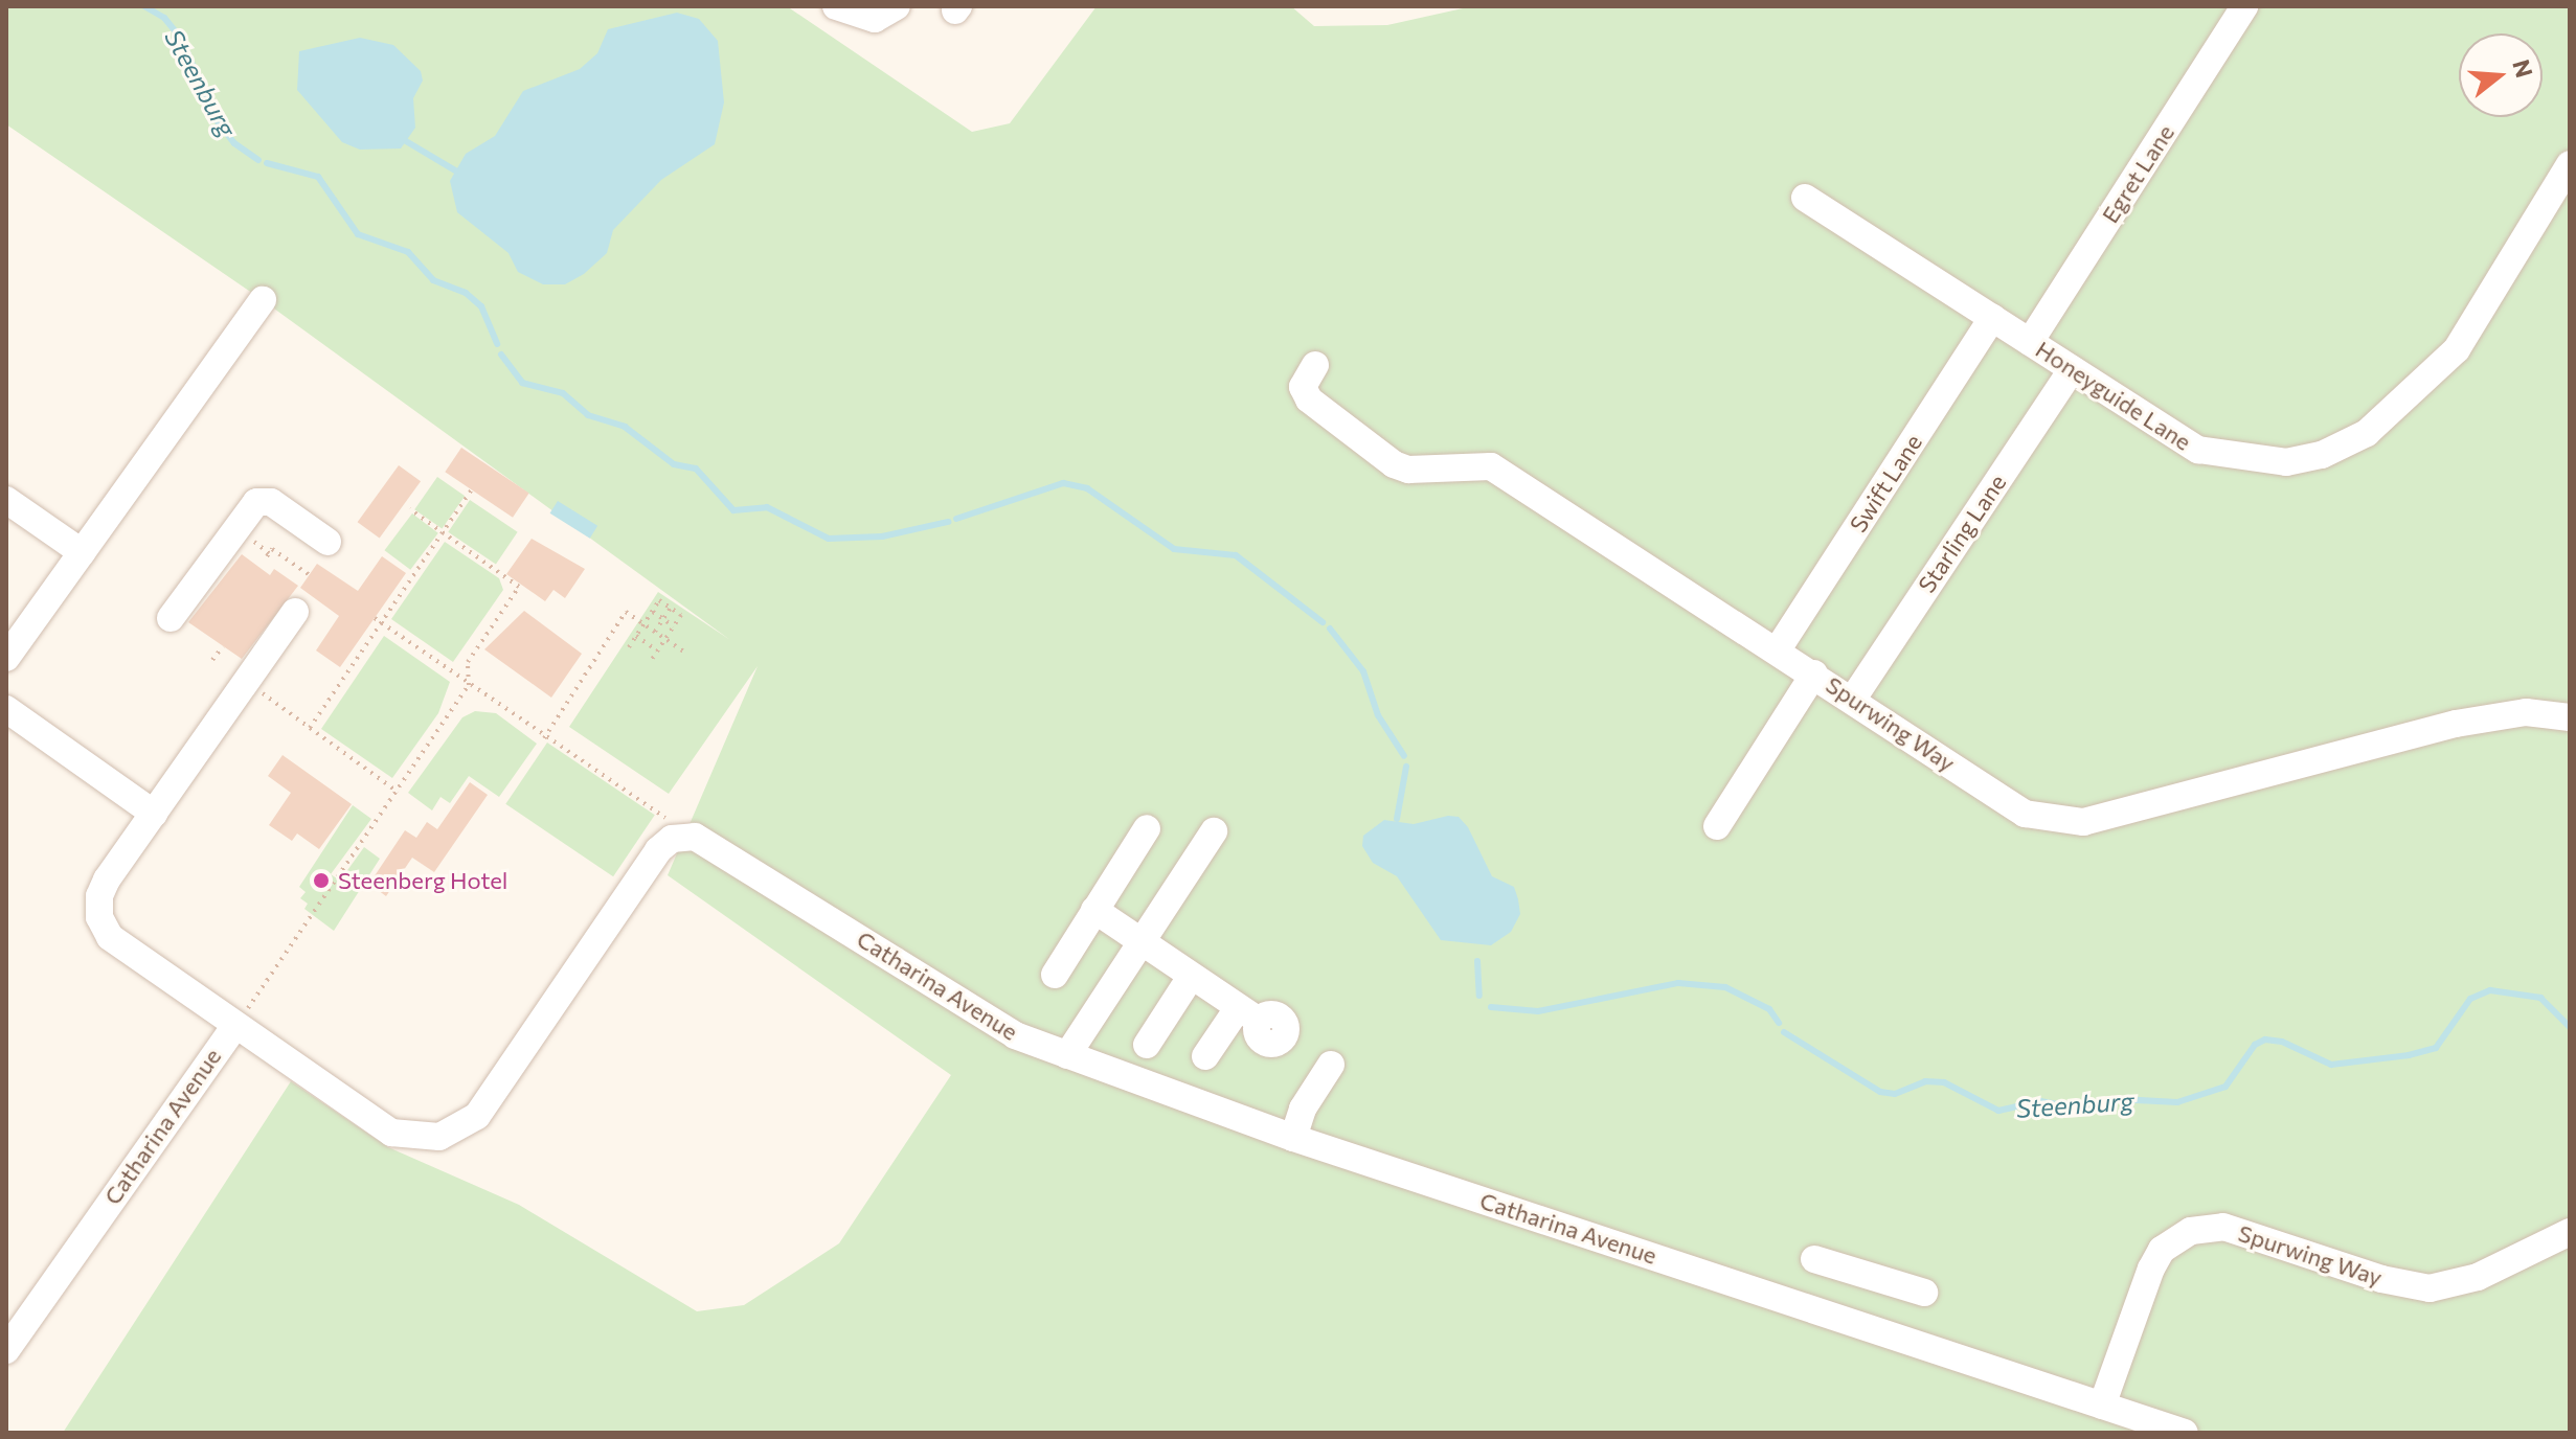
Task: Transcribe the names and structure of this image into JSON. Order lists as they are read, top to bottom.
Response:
{
  "streets": {
    "street": [
      "Egret Lane",
      "Honeyguide Lane",
      "Swift Lane",
      "Starling Lane",
      "Spurwing Way",
      "Catharina Avenue"
    ]
  },
  "crossings": [
    ["Egret Lane", "Honeyguide Lane"],
    ["Honeyguide Lane", "Swift Lane"],
    ["Honeyguide Lane", "Starling Lane"],
    ["Swift Lane", "Spurwing Way"],
    ["Starling Lane", "Spurwing Way"],
    ["Spurwing Way", "Catharina Avenue"]
  ],
  "water": ["Steenburg"],
  "places": ["Steenberg Hotel"],
  "north": "right"
}
